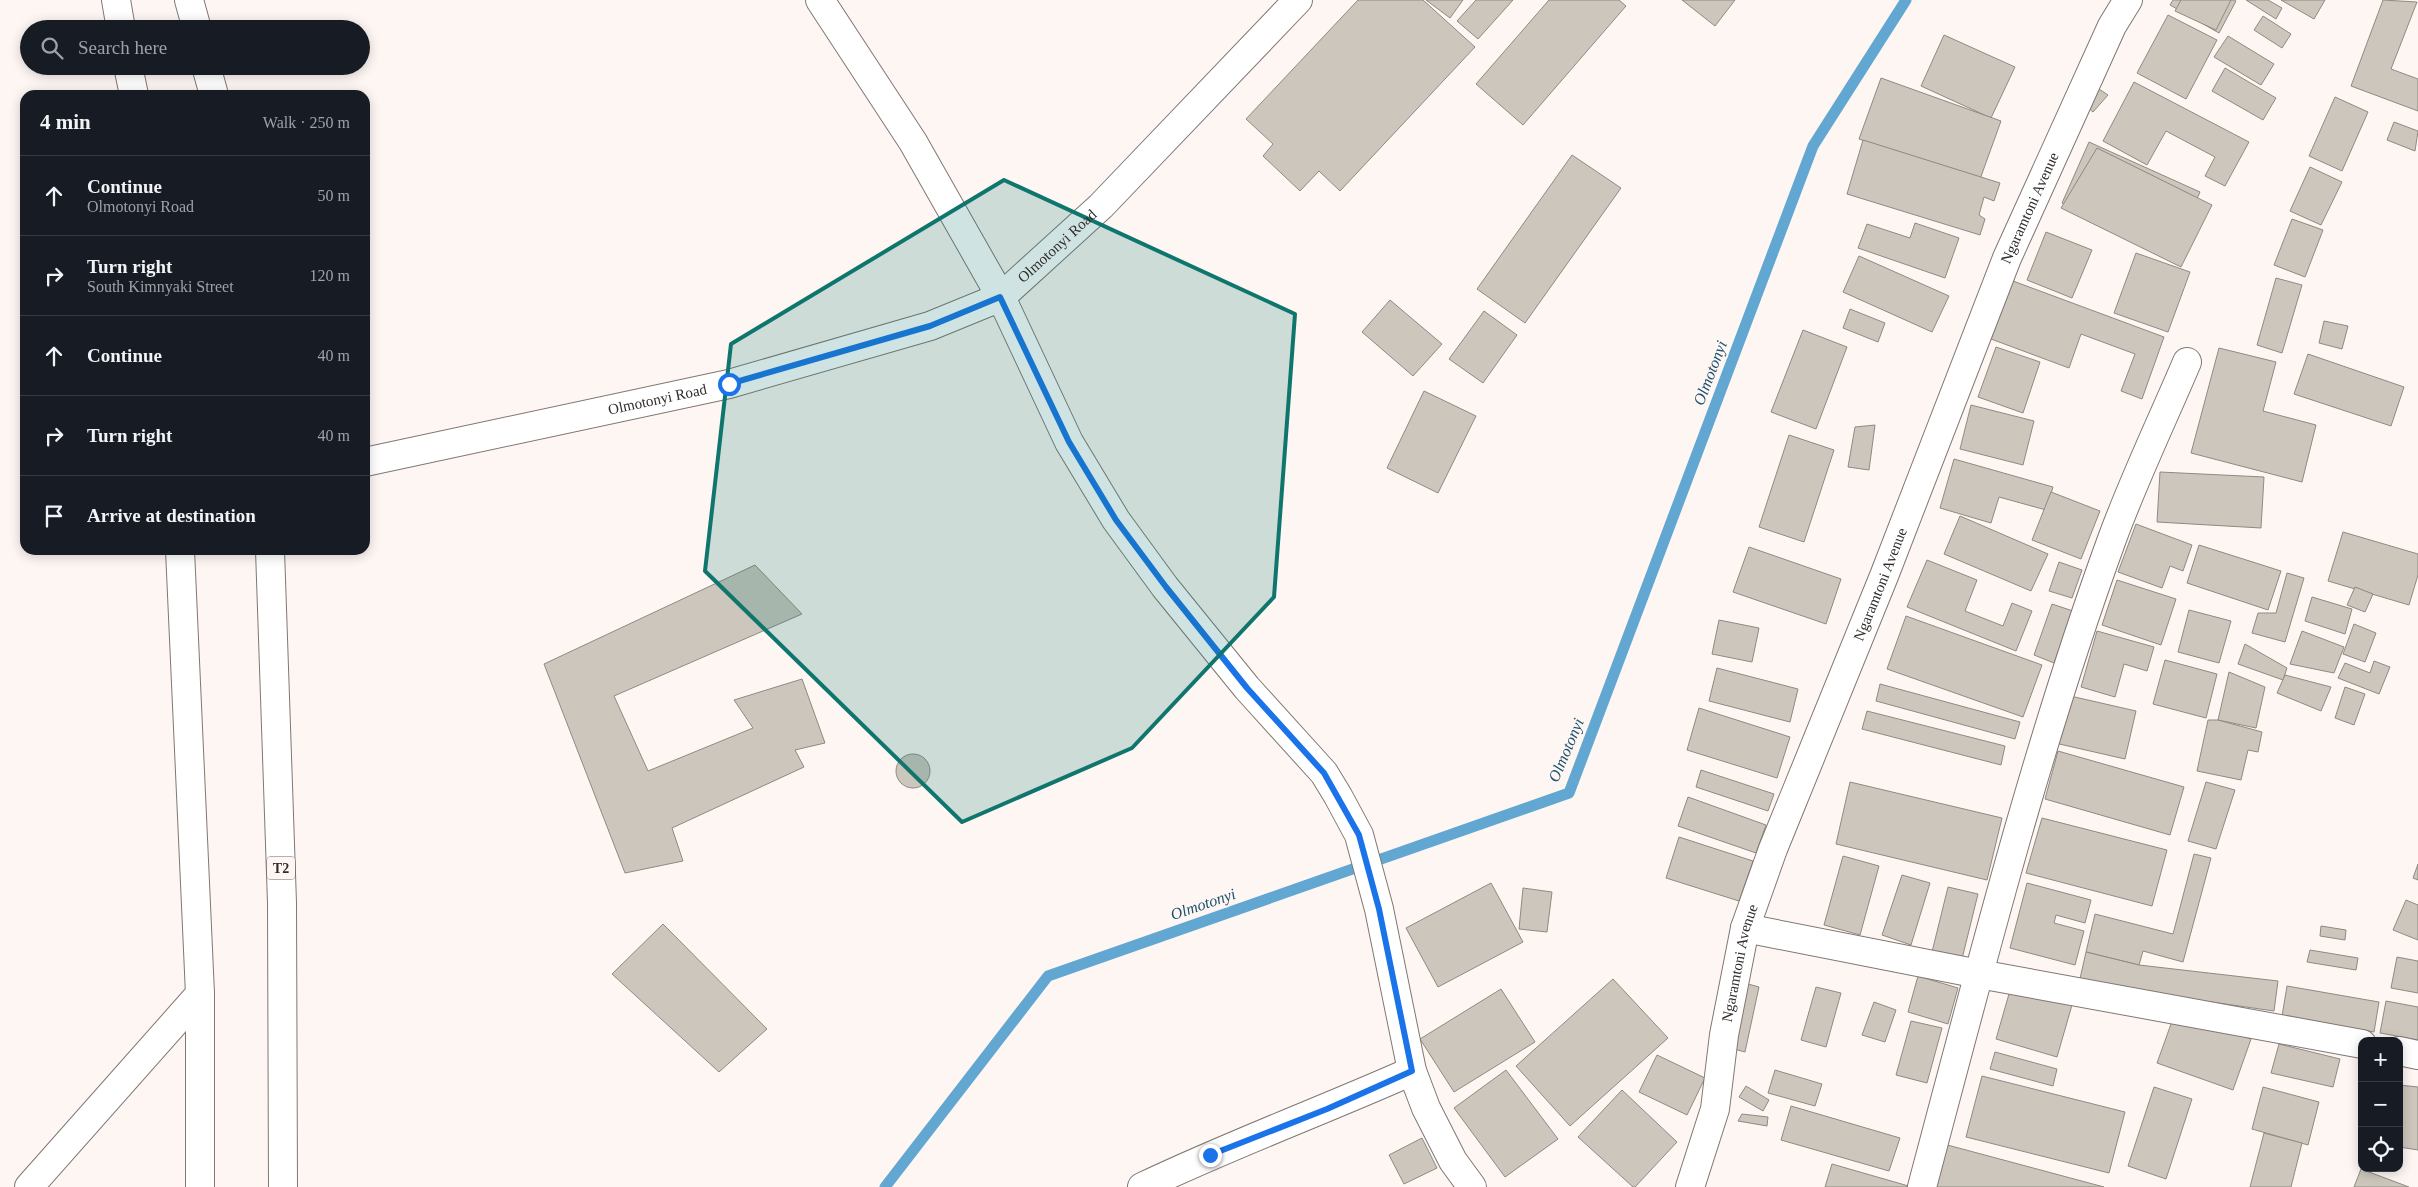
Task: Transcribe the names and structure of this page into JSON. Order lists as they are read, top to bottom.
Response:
{
  "streets": {
    "main road": ["Ngaramtoni Avenue", "Olmotonyi Road", "T2"]
  },
  "water": ["Olmotonyi"],
  "page": {
    "search": "Search here",
    "heading": ["4 min", "Walk · 250 m"],
    "list": [
      ["Continue", "Olmotonyi Road", "50 m"],
      ["Turn right", "South Kimnyaki Street", "120 m"],
      ["Continue", "40 m"],
      ["Turn right", "40 m"],
      "Arrive at destination"
    ],
    "map_buttons": ["+", "−"]
  }
}
